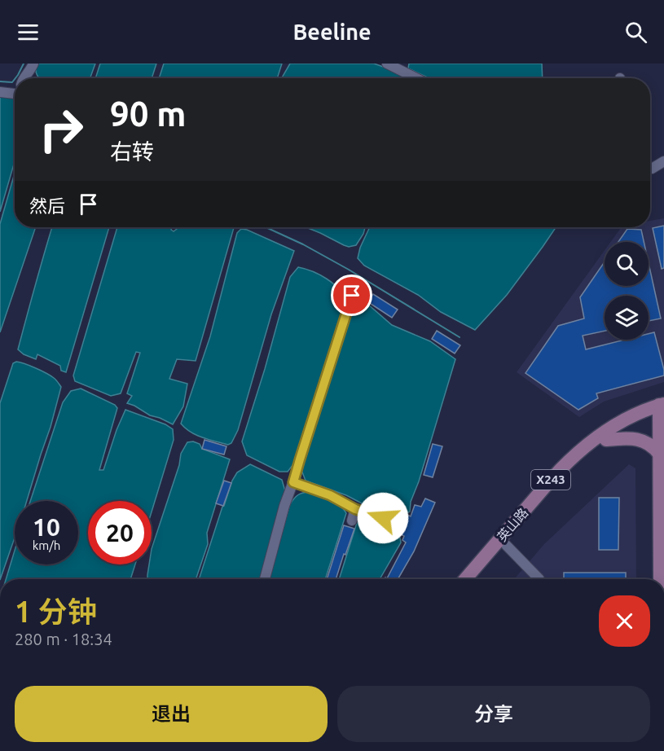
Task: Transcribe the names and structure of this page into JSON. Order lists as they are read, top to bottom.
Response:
{
  "streets": {
    "main road": ["X243", "英山路"]
  },
  "page": {
    "header": "Beeline",
    "turn": ["90 m", "右转"],
    "then": "然后",
    "speed": "10 km/h",
    "limit": "20",
    "heading": ["1 分钟", "280 m · 18:34"],
    "buttons": ["退出", "分享"]
  }
}
